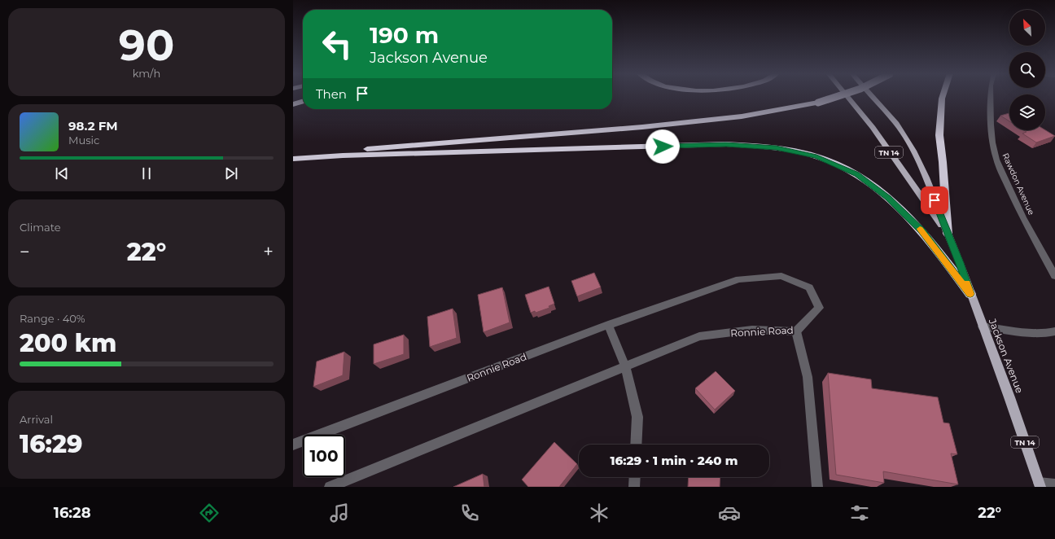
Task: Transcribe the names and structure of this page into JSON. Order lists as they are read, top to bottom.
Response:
{
  "streets": {
    "main road": ["TN 14", "Jackson Avenue"],
    "street": ["Rawdon Avenue", "Ronnie Road"]
  },
  "north": "top left",
  "page": {
    "tile": [
      ["90", "km/h"],
      "Climate",
      ["Range · 40%", "200 km"],
      ["Arrival", "16:29"]
    ],
    "turn": ["190 m", "Jackson Avenue"],
    "then": "Then",
    "song": ["98.2 FM", "Music"],
    "heat": ["−", "22°", "+"],
    "limit": "100",
    "trip": "16:29 · 1 min · 240 m",
    "tabs": ["16:28", "22°"]
  }
}
